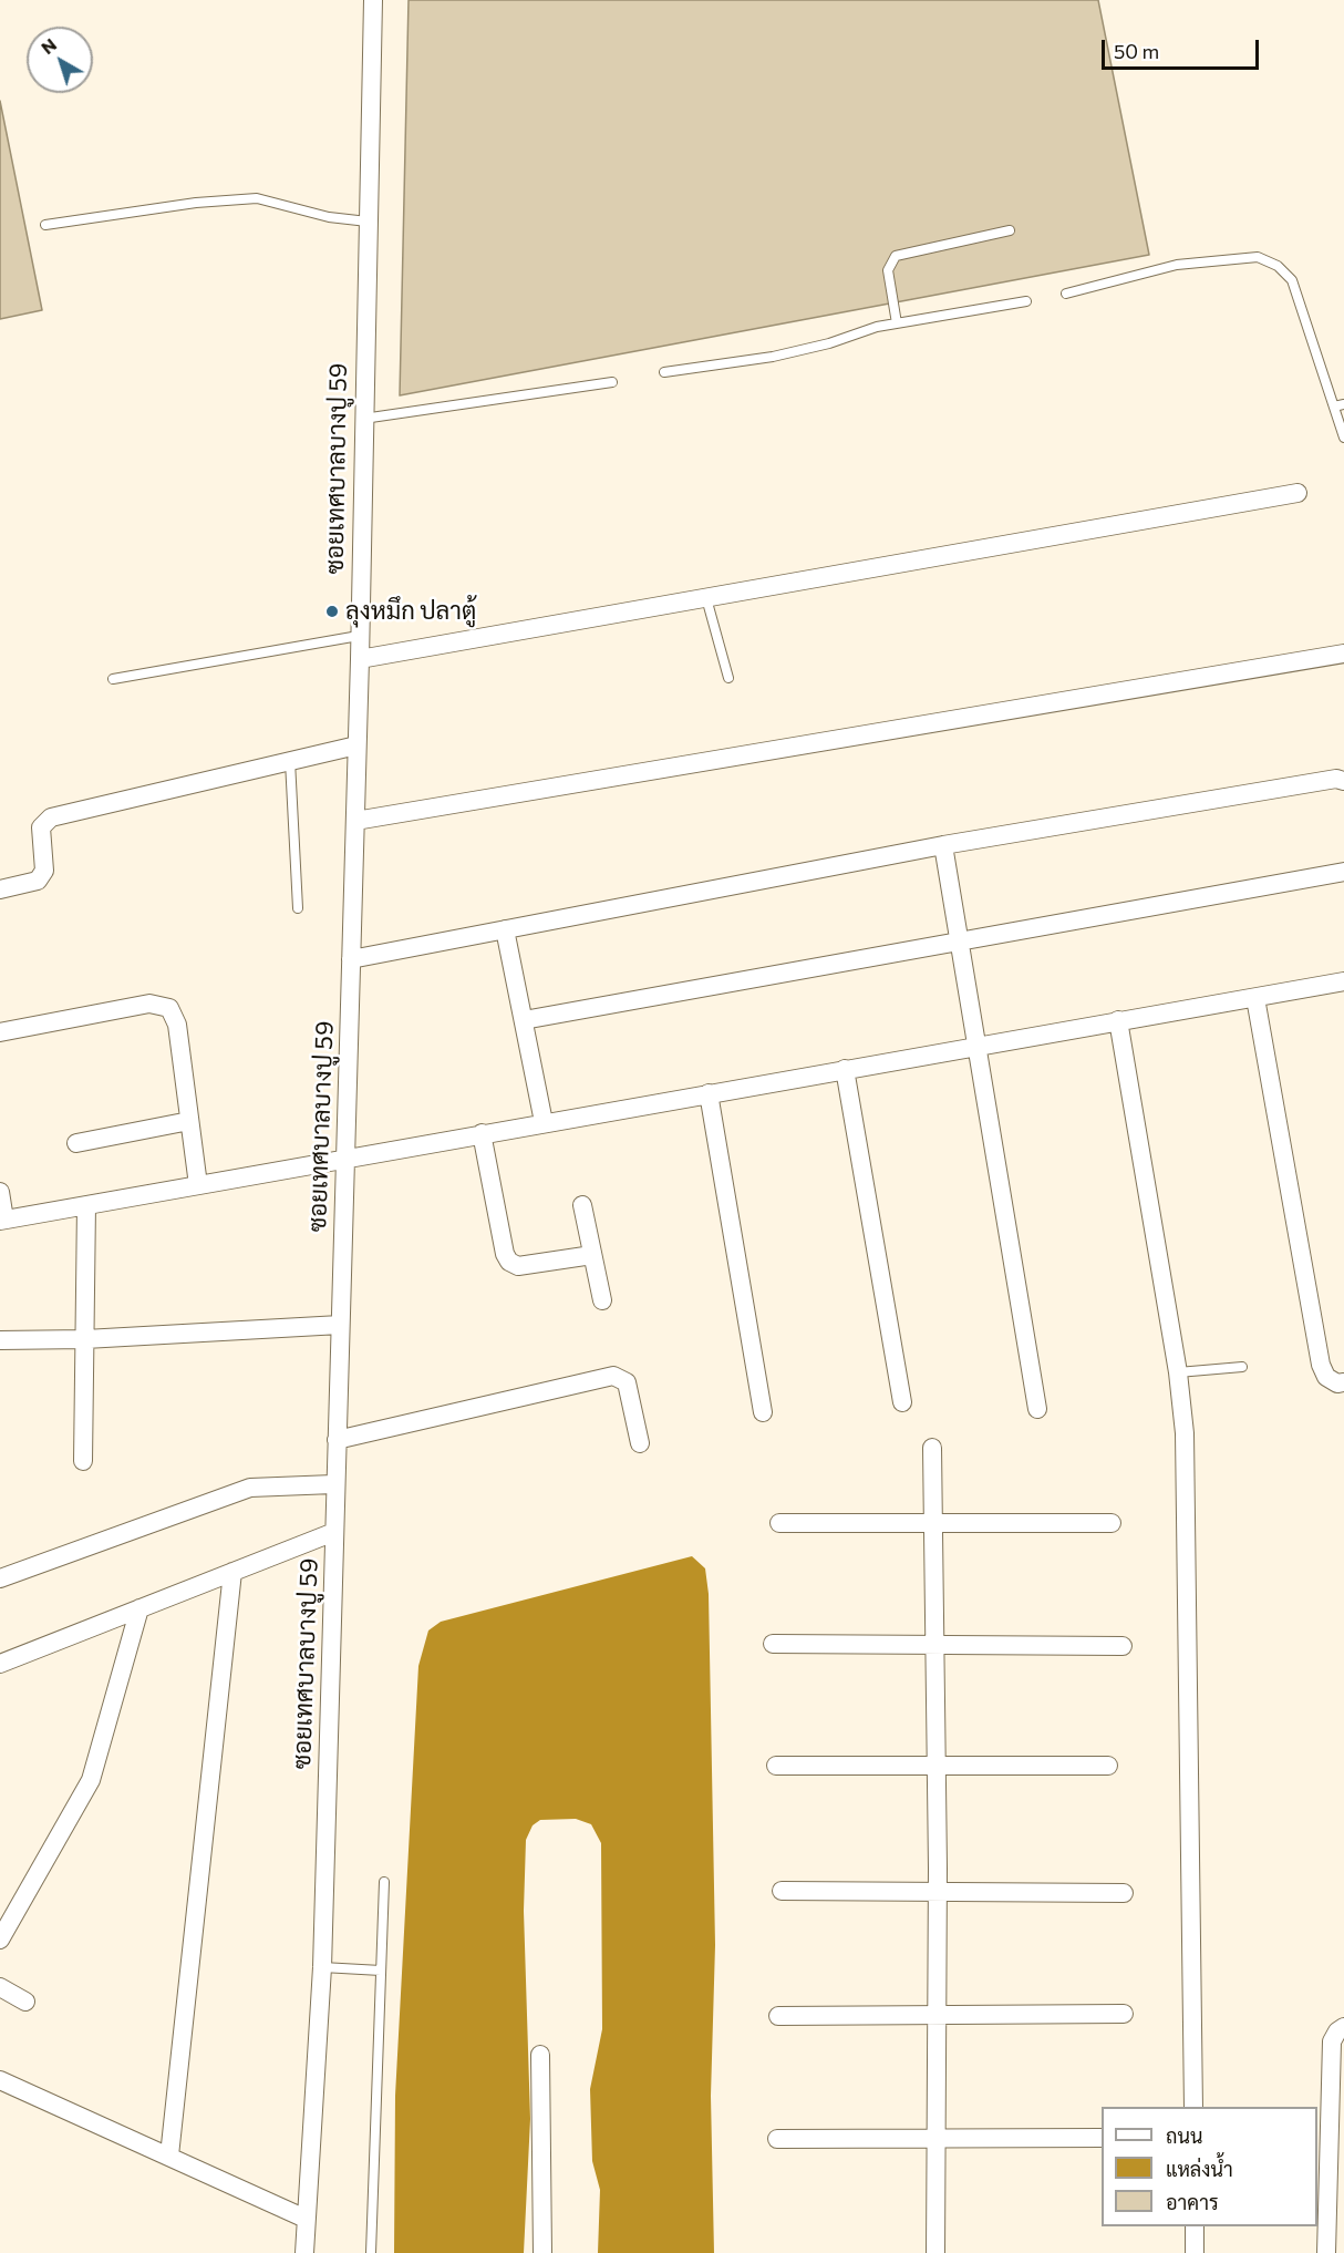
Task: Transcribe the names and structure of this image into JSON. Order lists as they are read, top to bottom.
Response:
{
  "streets": {
    "street": ["ซอยเทศบาลบางปู 59"]
  },
  "places": ["ลุงหมึก ปลาตู้"],
  "legend": ["ถนน", "แหล่งน้ำ", "อาคาร"],
  "scale_bar": "50 m",
  "north": "top left"
}
